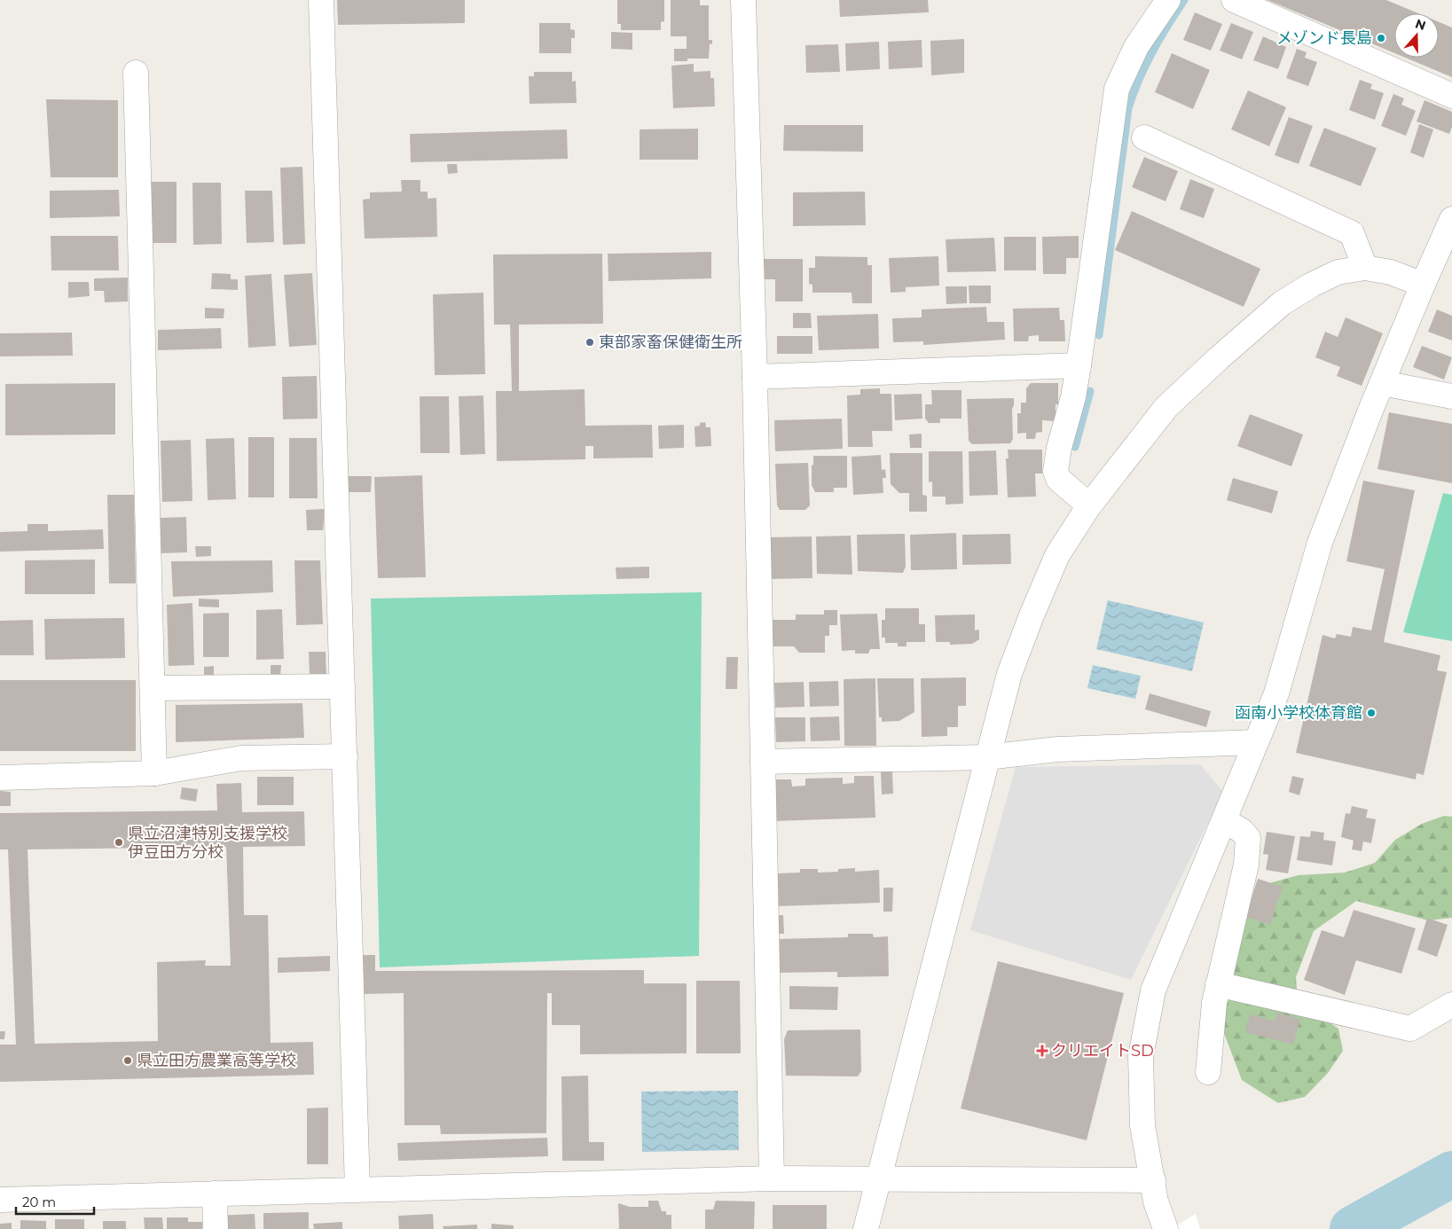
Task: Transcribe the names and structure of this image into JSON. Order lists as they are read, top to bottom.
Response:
{
  "places": {
    "other": [
      "メゾンド長島",
      "東部家畜保健衛生所",
      "函南小学校体育館",
      "県立沼津特別支援学校 伊豆田方分校",
      "県立田方農業高等学校"
    ],
    "health": ["クリエイトSD"]
  },
  "scale_bar": "20 m",
  "north": "top"
}
